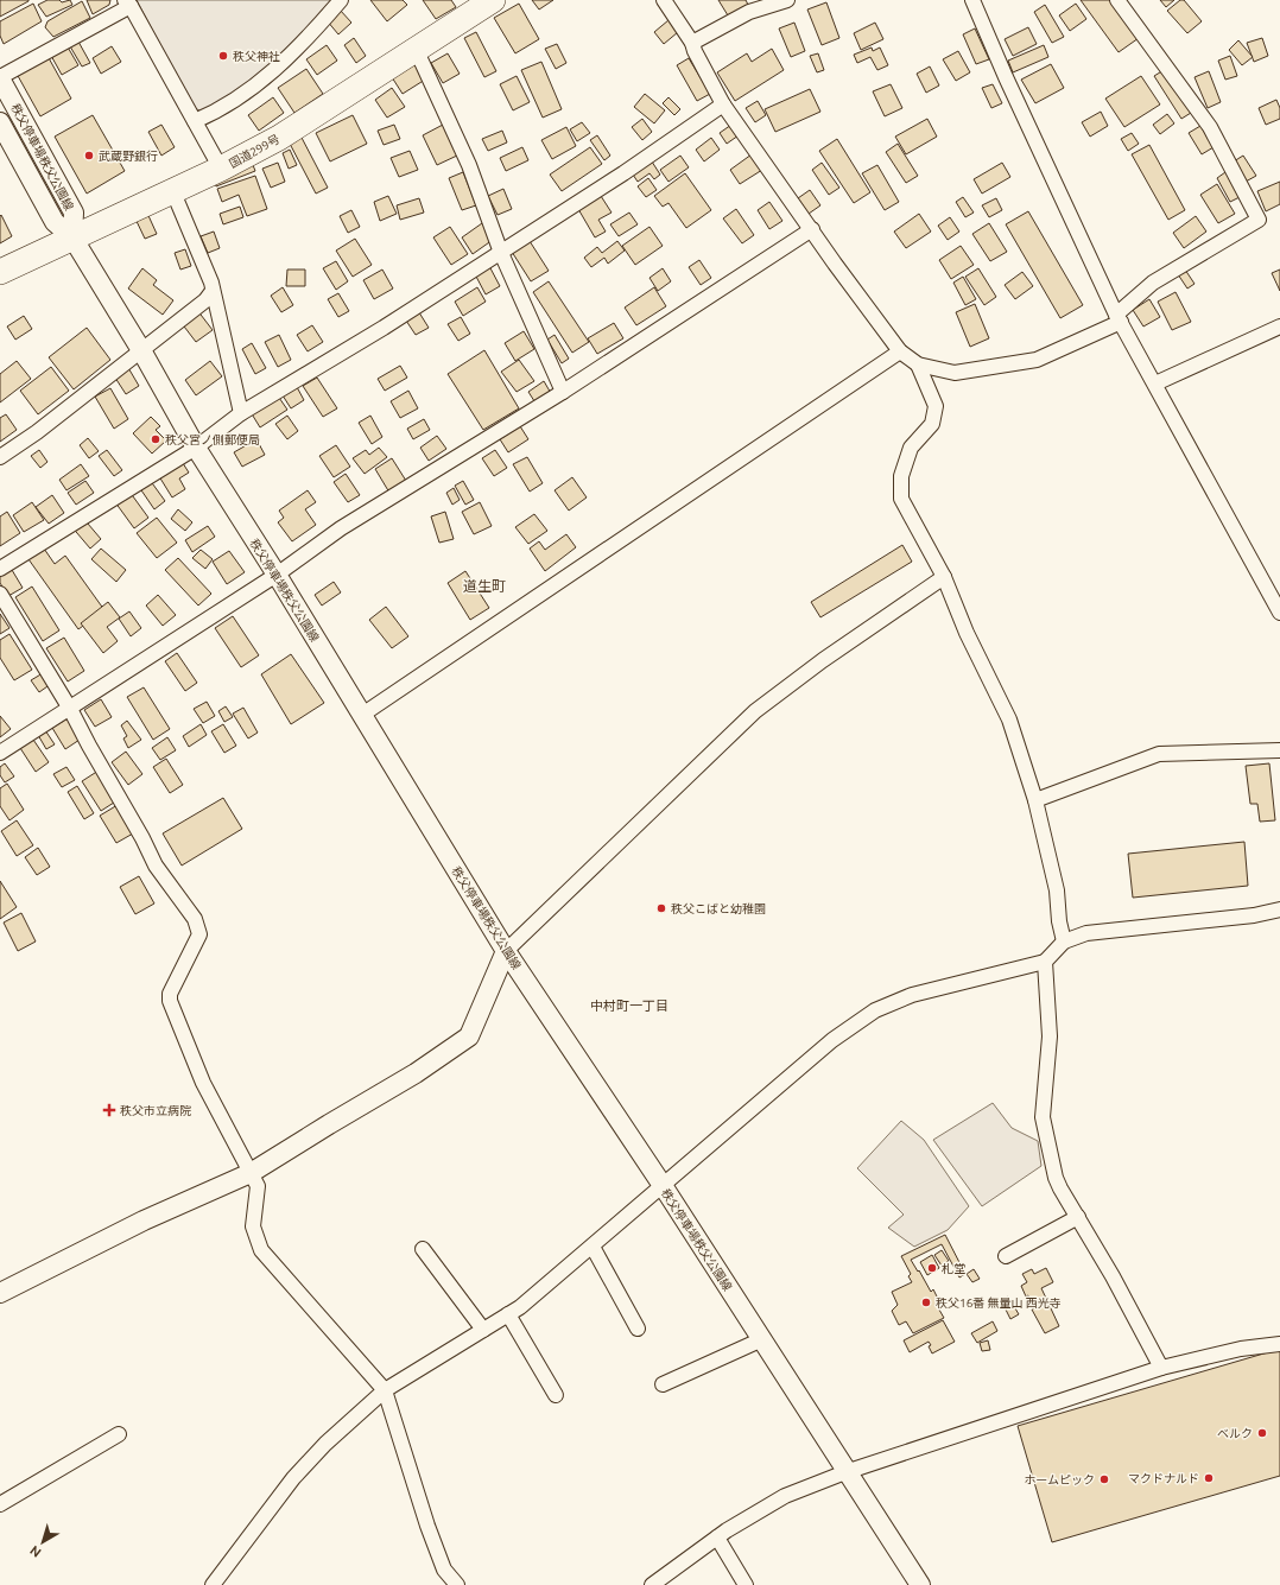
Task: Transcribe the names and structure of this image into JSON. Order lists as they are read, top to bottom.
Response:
{
  "streets": {
    "highway": ["国道299号"],
    "main road": ["秩父停車場秩父公園線"]
  },
  "crossings": [
    ["国道299号", "秩父停車場秩父公園線"]
  ],
  "districts": ["道生町", "中村町一丁目"],
  "places": {
    "other": [
      "秩父神社",
      "武蔵野銀行",
      "秩父宮ノ側郵便局",
      "秩父こばと幼稚園",
      "札堂",
      "秩父16番 無量山 西光寺",
      "ベルク",
      "マクドナルド",
      "ホームピック"
    ],
    "health": ["秩父市立病院"]
  },
  "north": "bottom left"
}
